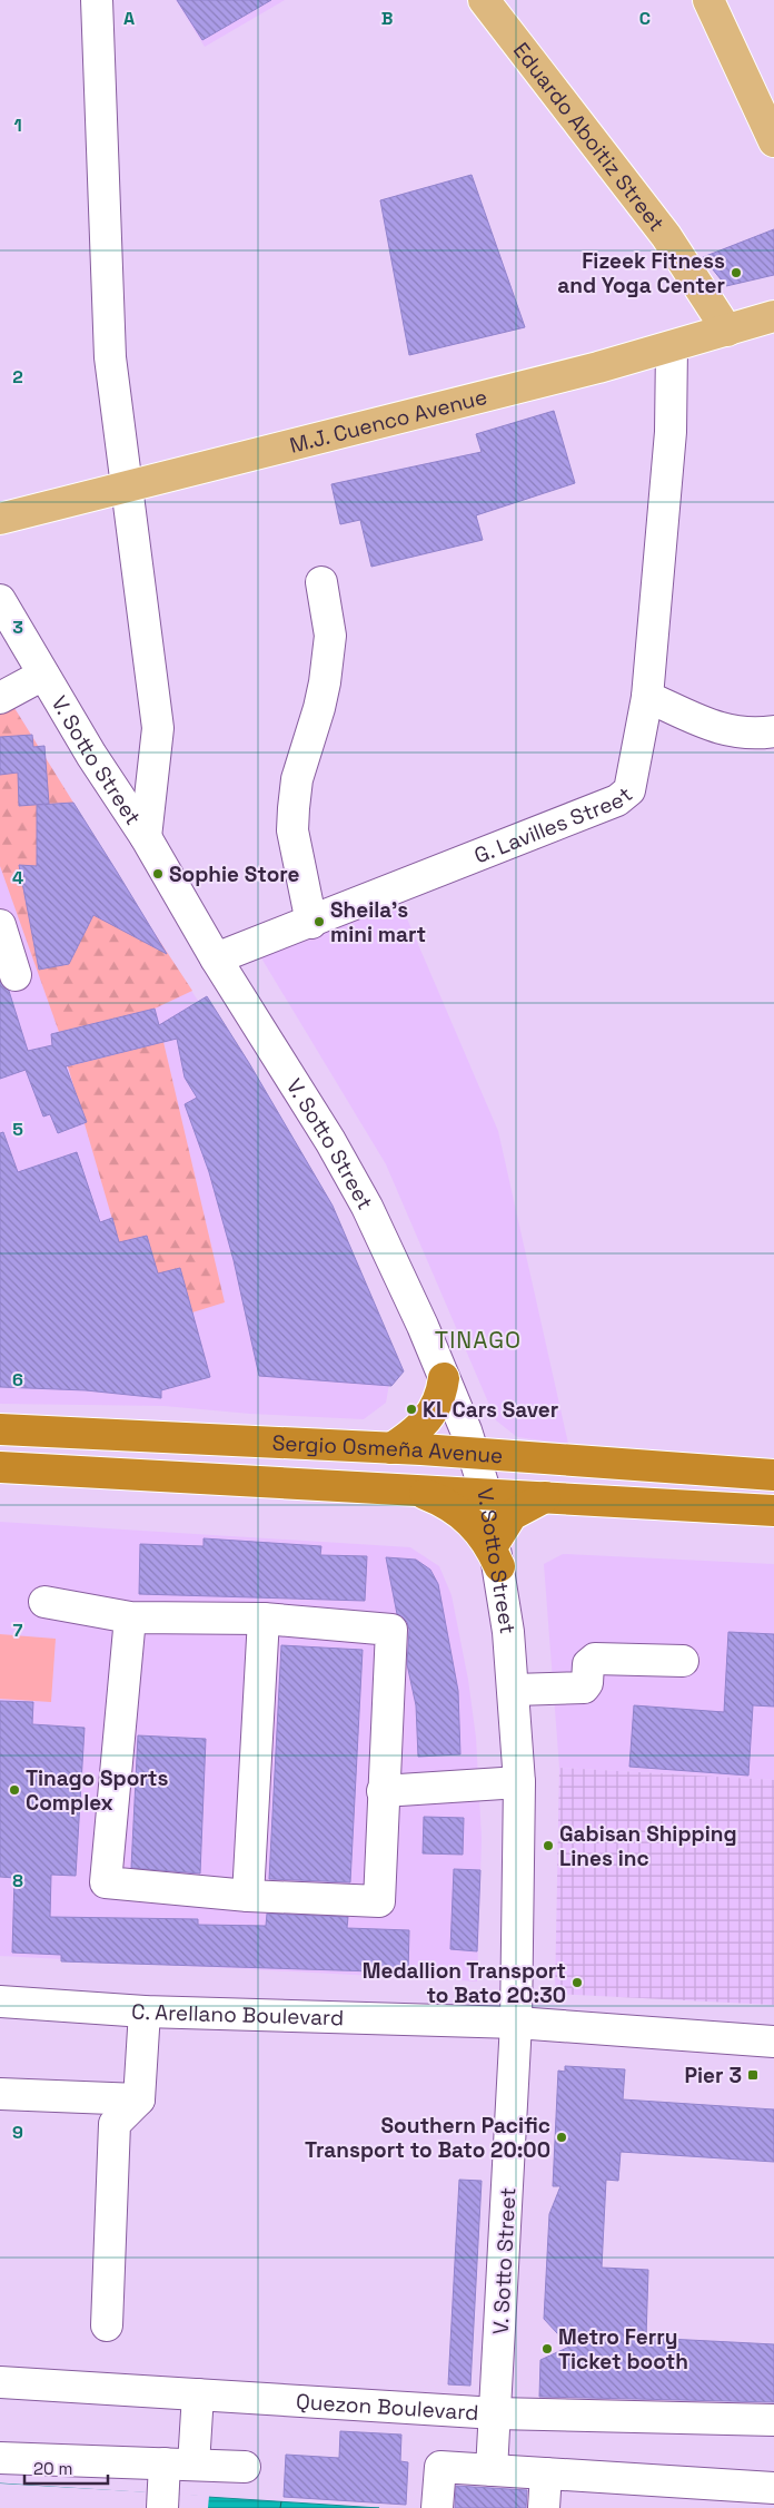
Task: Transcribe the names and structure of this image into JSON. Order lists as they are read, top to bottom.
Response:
{
  "streets": {
    "highway": ["Sergio Osmeña Avenue"],
    "main road": ["Eduardo Aboitiz Street", "M.J. Cuenco Avenue"],
    "street": [
      "V. Sotto Street",
      "G. Lavilles Street",
      "C. Arellano Boulevard",
      "Quezon Boulevard"
    ]
  },
  "crossings": [
    ["Eduardo Aboitiz Street", "M.J. Cuenco Avenue"],
    ["M.J. Cuenco Avenue", "G. Lavilles Street"],
    ["V. Sotto Street", "G. Lavilles Street"],
    ["V. Sotto Street", "Sergio Osmeña Avenue"],
    ["V. Sotto Street", "C. Arellano Boulevard"],
    ["V. Sotto Street", "Quezon Boulevard"]
  ],
  "districts": ["TINAGO"],
  "places": {
    "other": [
      "Fizeek Fitness and Yoga Center",
      "Sophie Store",
      "Sheila's mini mart",
      "KL Cars Saver",
      "Tinago Sports Complex",
      "Gabisan Shipping Lines inc",
      "Medallion Transport to Bato 20:30",
      "Southern Pacific Transport to Bato 20:00",
      "Metro Ferry Ticket booth"
    ],
    "transit": ["Pier 3"]
  },
  "scale_bar": "20 m",
  "grid": {
    "columns": ["A", "B", "C"],
    "rows": [
      "1",
      "2",
      "3",
      "4",
      "5",
      "6",
      "7",
      "8",
      "9"
    ]
  }
}
